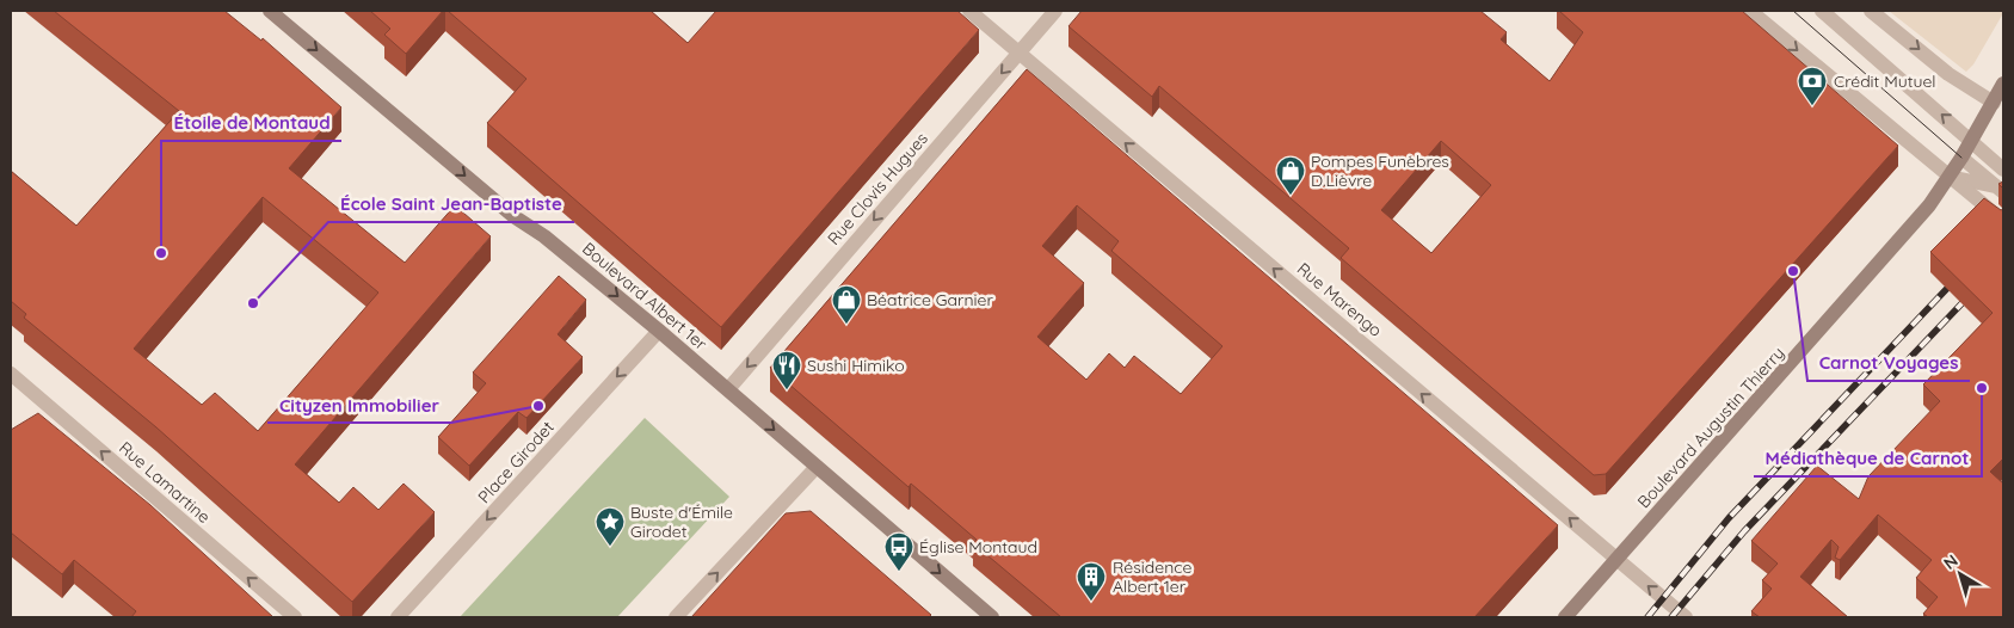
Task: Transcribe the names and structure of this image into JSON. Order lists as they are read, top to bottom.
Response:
{
  "streets": {
    "main road": ["Boulevard Albert 1er", "Boulevard Augustin Thierry"],
    "street": [
      "Rue Clovis Hugues",
      "Rue Marengo",
      "Place Girodet",
      "Rue Lamartine"
    ]
  },
  "crossings": [
    ["Rue Clovis Hugues", "Boulevard Albert 1er"],
    ["Rue Clovis Hugues", "Rue Marengo"],
    ["Boulevard Albert 1er", "Place Girodet"],
    ["Rue Marengo", "Boulevard Augustin Thierry"]
  ],
  "one_way": [
    "Rue Clovis Hugues",
    "Boulevard Albert 1er",
    "Rue Marengo",
    "Place Girodet",
    "Rue Lamartine"
  ],
  "places": {
    "bank": ["Crédit Mutuel"],
    "shop": ["Pompes Funèbres D.Lièvre", "Béatrice Garnier"],
    "other": [
      "Étoile de Montaud",
      "Carnot Voyages",
      "École Saint Jean-Baptiste",
      "Médiathèque de Carnot",
      "Cityzen Immobilier"
    ],
    "restaurant": ["Sushi Himiko"],
    "place": ["Buste d'Émile Girodet"],
    "bus stop": ["Église Montaud"],
    "building": ["Résidence Albert 1er"]
  },
  "north": "top left"
}
